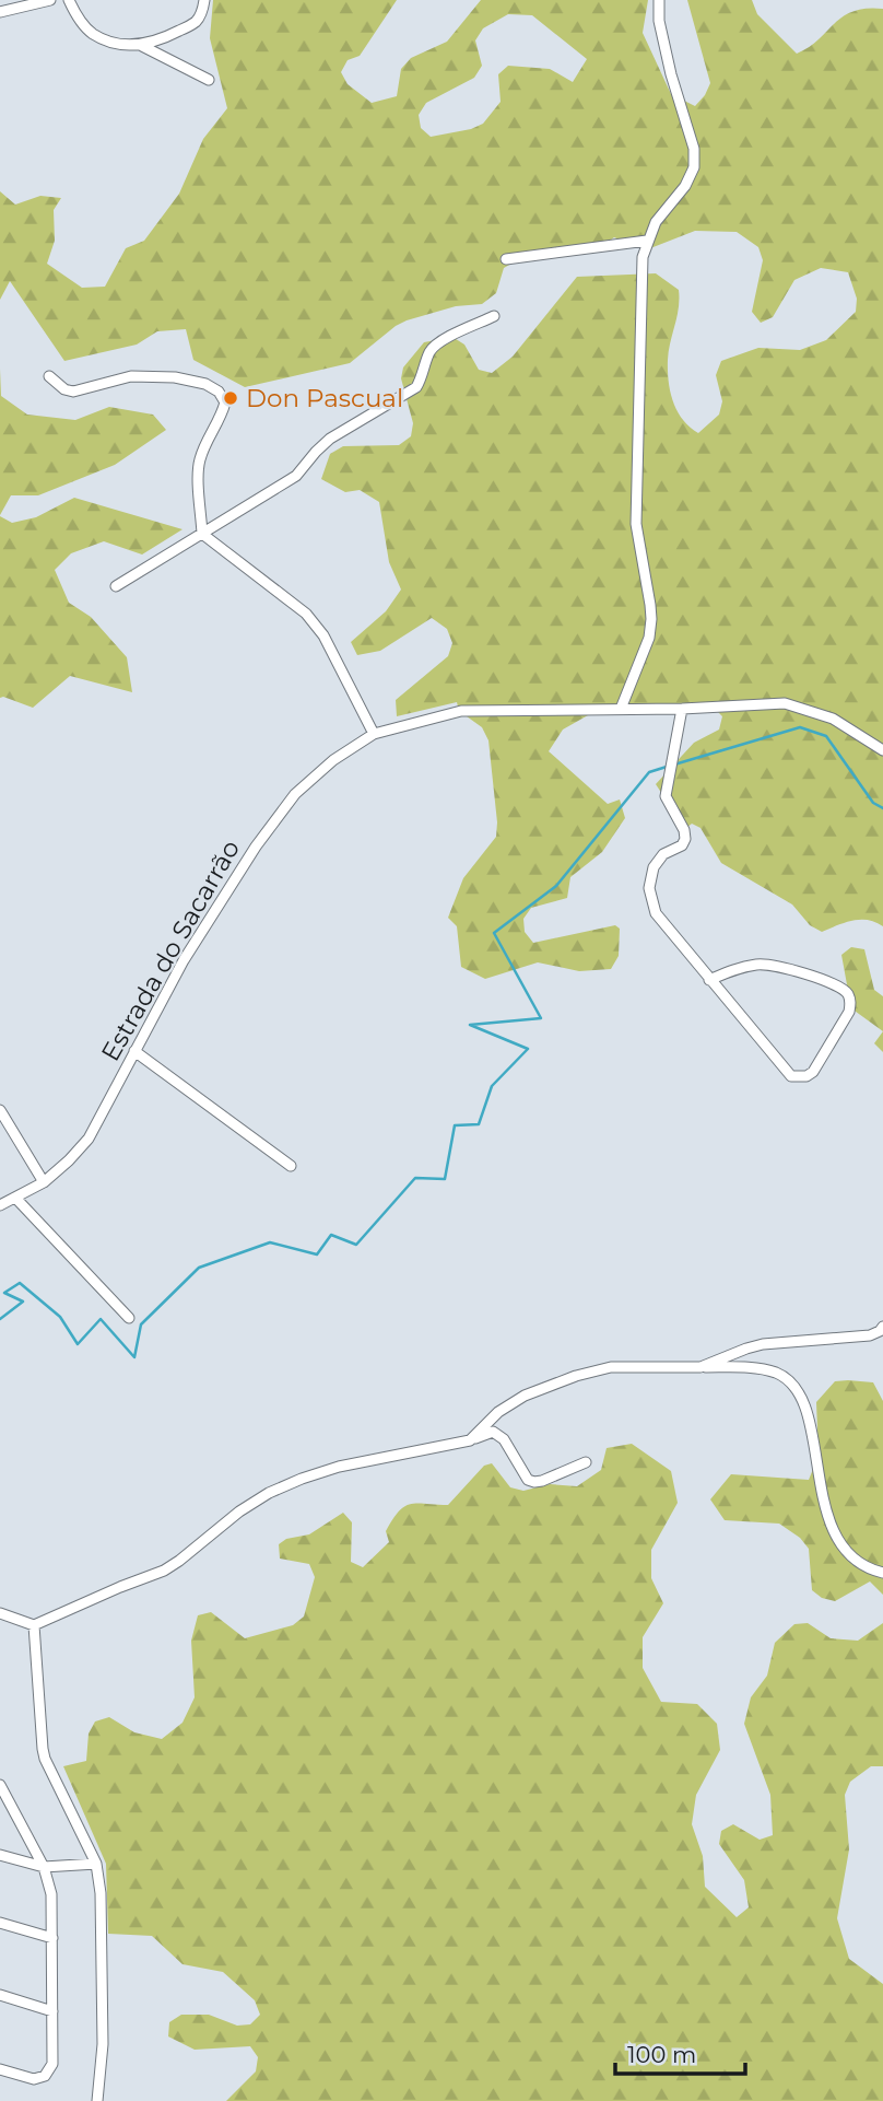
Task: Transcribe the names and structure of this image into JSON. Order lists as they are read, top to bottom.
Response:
{
  "streets": {
    "street": ["Estrada do Sacarrão"]
  },
  "places": ["Don Pascual"],
  "scale_bar": "100 m"
}
